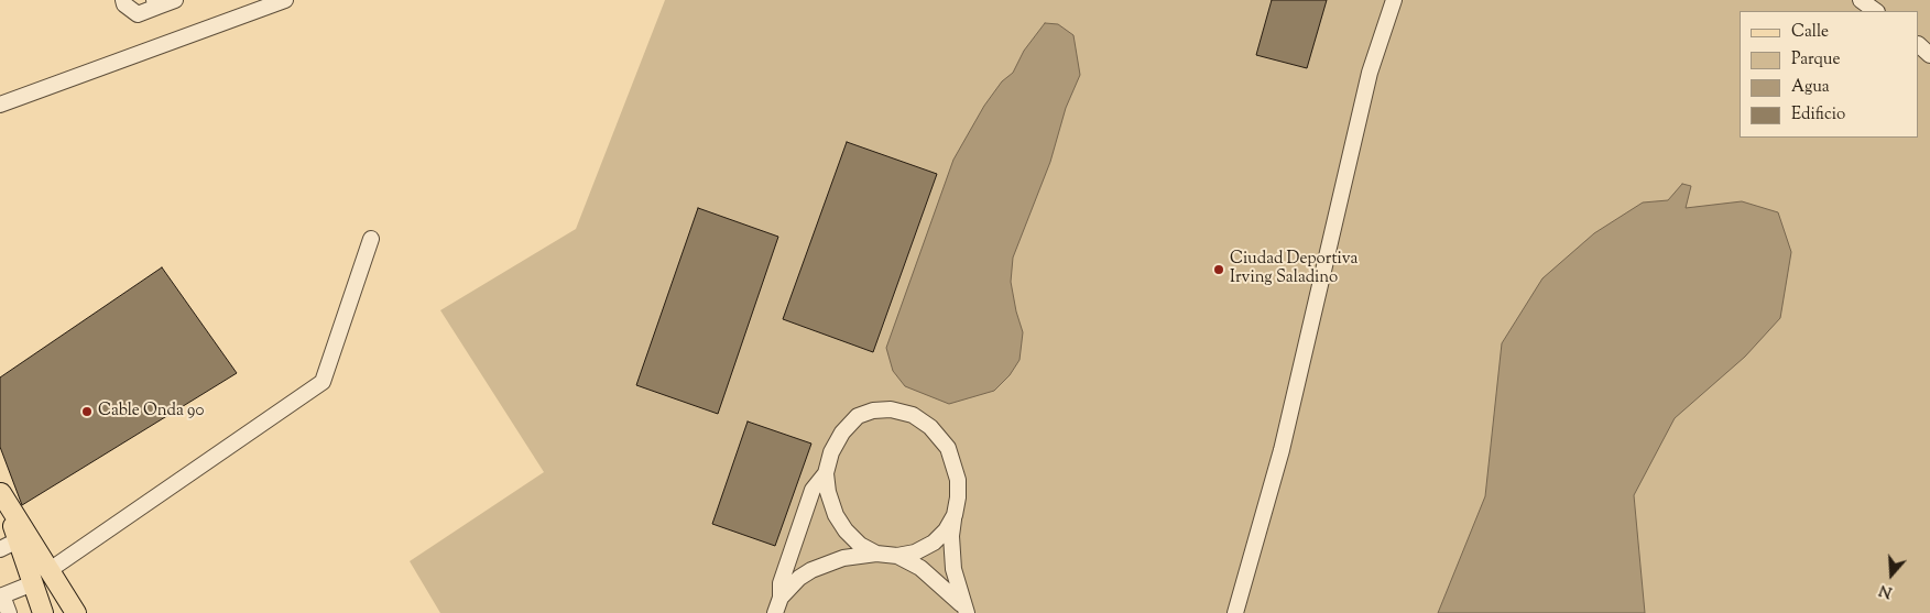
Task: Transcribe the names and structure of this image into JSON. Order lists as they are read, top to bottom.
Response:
{
  "places": ["Ciudad Deportiva Irving Saladino", "Cable Onda 90"],
  "legend": [
    "Calle",
    "Parque",
    "Agua",
    "Edificio"
  ],
  "north": "bottom"
}
